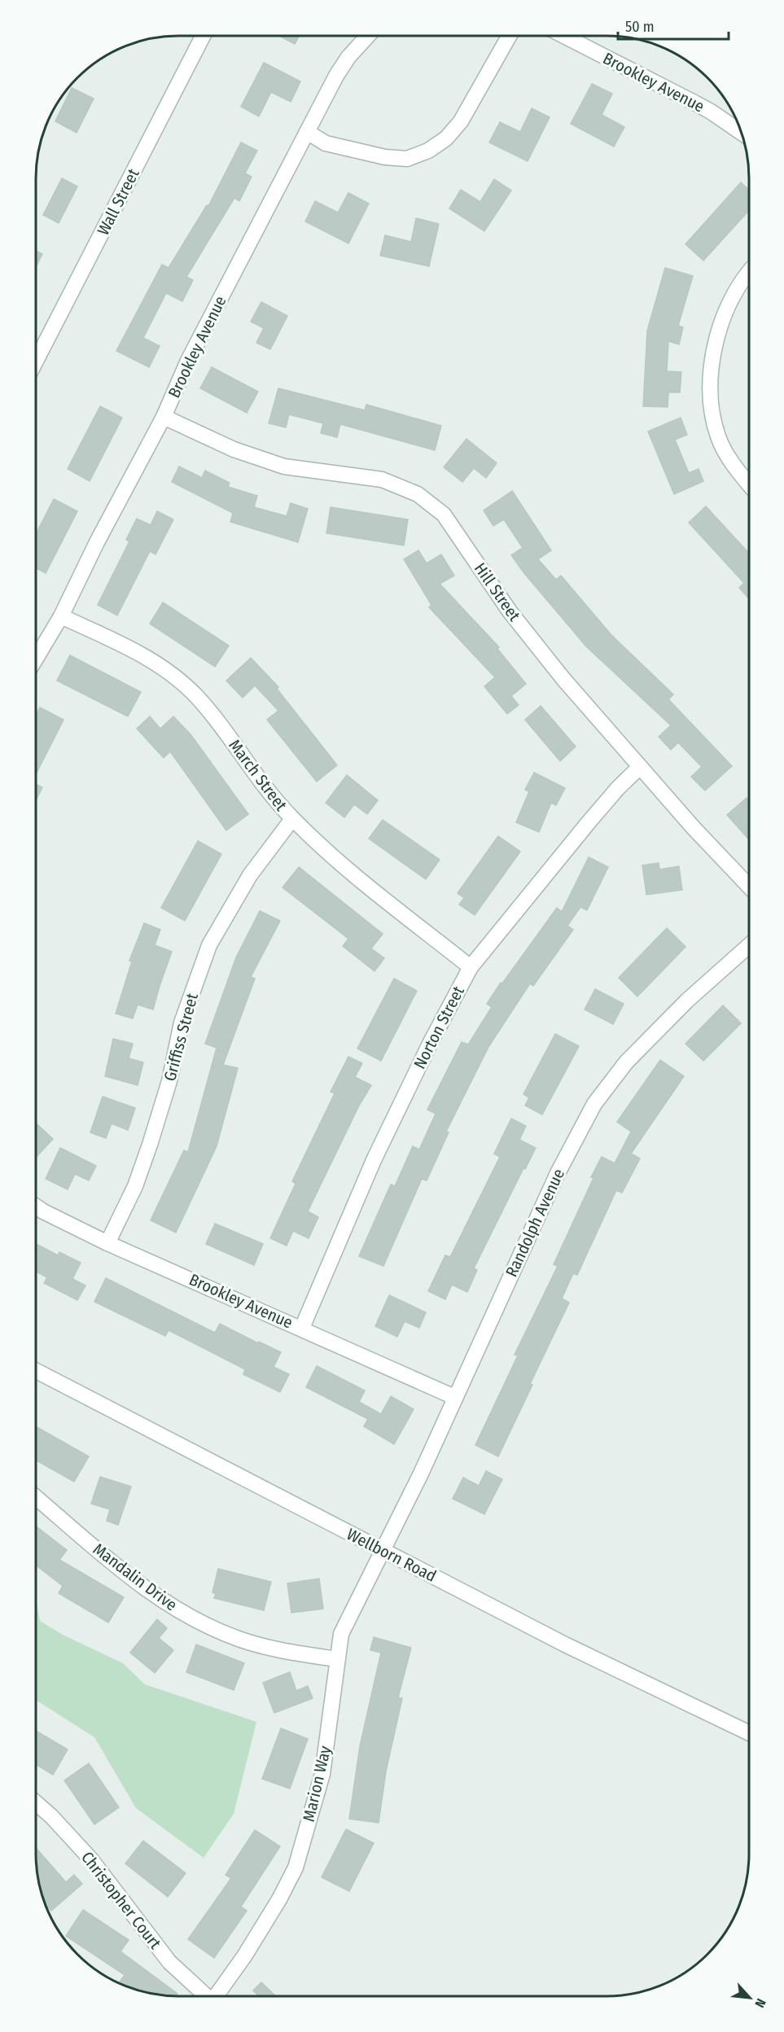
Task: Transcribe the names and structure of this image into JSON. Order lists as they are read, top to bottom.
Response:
{
  "streets": {
    "street": [
      "Brookley Avenue",
      "Wall Street",
      "Hill Street",
      "March Street",
      "Norton Street",
      "Griffiss Street",
      "Randolph Avenue",
      "Wellborn Road",
      "Mandalin Drive",
      "Marion Way",
      "Christopher Court"
    ]
  },
  "crossings": [
    ["Brookley Avenue", "Hill Street"],
    ["Brookley Avenue", "March Street"],
    ["Brookley Avenue", "Norton Street"],
    ["Brookley Avenue", "Griffiss Street"],
    ["Brookley Avenue", "Randolph Avenue"],
    ["Hill Street", "Norton Street"],
    ["March Street", "Norton Street"],
    ["March Street", "Griffiss Street"],
    ["Randolph Avenue", "Wellborn Road"],
    ["Randolph Avenue", "Marion Way"],
    ["Wellborn Road", "Marion Way"],
    ["Mandalin Drive", "Marion Way"]
  ],
  "scale_bar": "50 m",
  "north": "bottom right"
}
